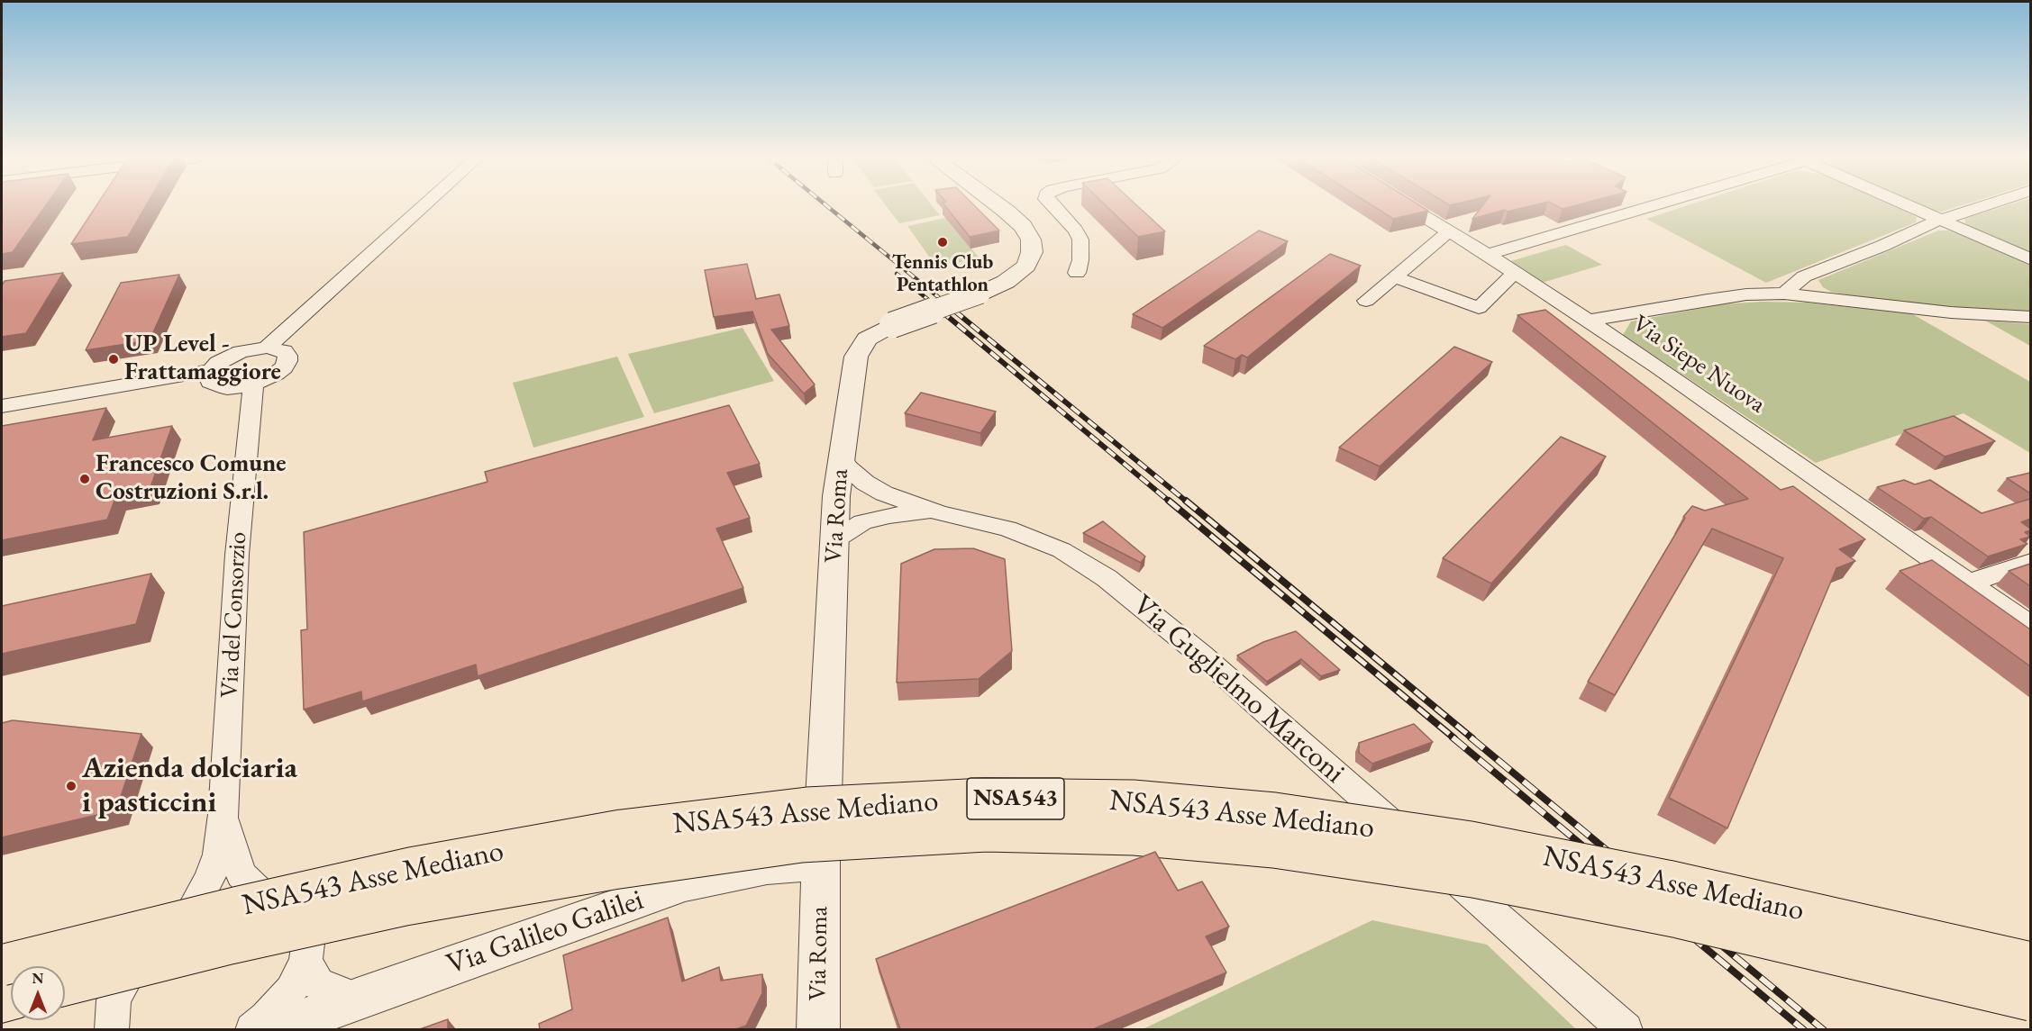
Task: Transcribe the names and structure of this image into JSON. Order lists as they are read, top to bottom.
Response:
{
  "streets": {
    "highway": ["NSA543", "NSA543 Asse Mediano"],
    "street": [
      "Via Siepe Nuova",
      "Via Roma",
      "Via del Consorzio",
      "Via Guglielmo Marconi",
      "Via Galileo Galilei"
    ]
  },
  "crossings": [
    ["Via Roma", "Via Guglielmo Marconi"],
    ["Via Roma", "Via Galileo Galilei"]
  ],
  "places": [
    "Tennis Club Pentathlon",
    "UP Level - Frattamaggiore",
    "Francesco Comune Costruzioni S.r.l.",
    "Azienda dolciaria i pasticcini"
  ],
  "north": "top"
}
